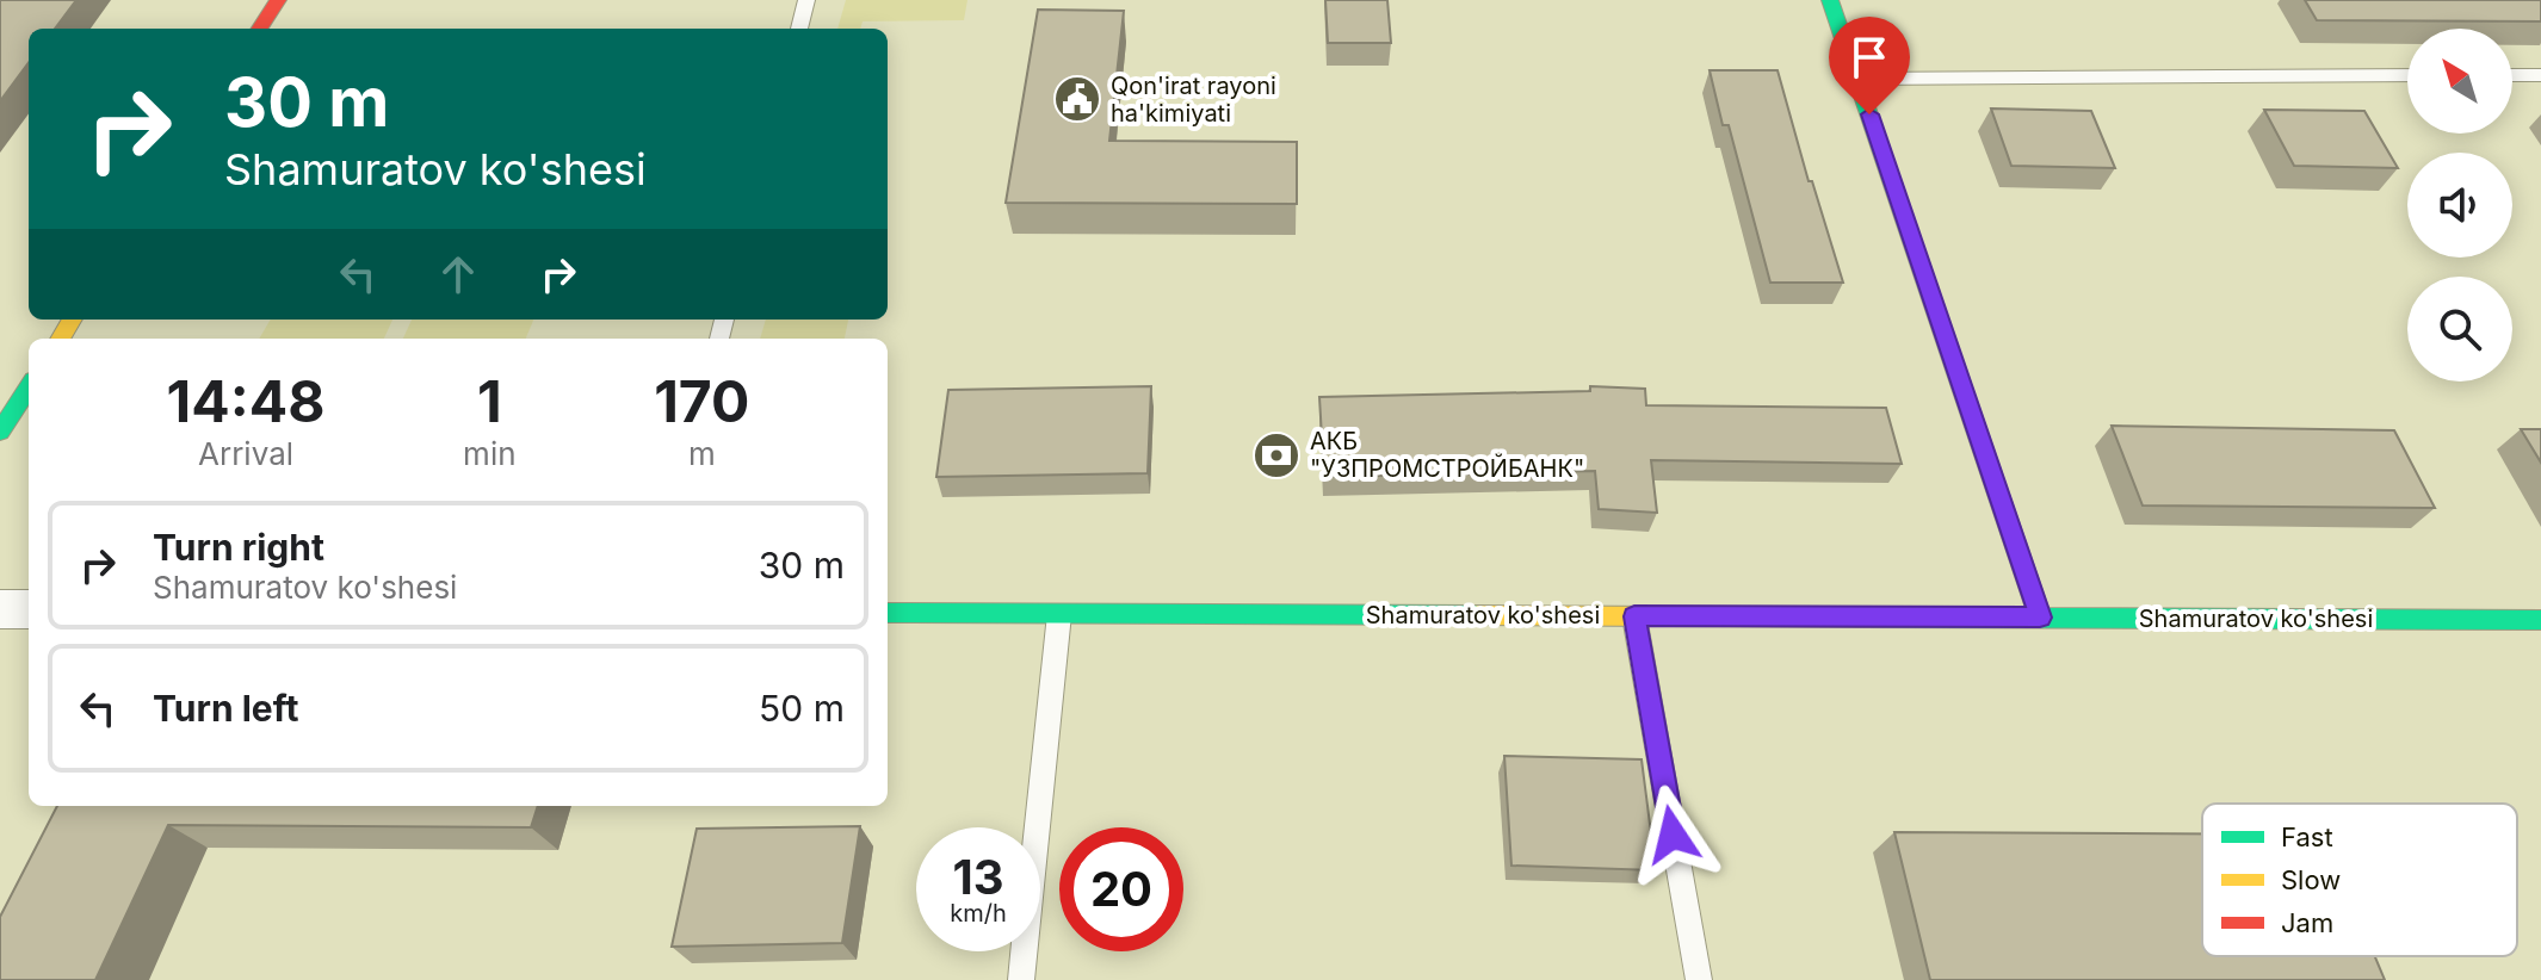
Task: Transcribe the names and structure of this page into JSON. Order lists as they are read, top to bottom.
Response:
{
  "streets": {
    "street": ["Shamuratov ko'shesi"]
  },
  "places": {
    "public building": ["Qon'irat rayoni ha'kimiyati"],
    "bank": ["АКБ \"УЗПРОМСТРОЙБАНК\""]
  },
  "legend": ["Fast", "Slow", "Jam"],
  "north": "top left",
  "page": {
    "turn": ["30 m", "Shamuratov ko'shesi"],
    "eta": [
      "14:48",
      "Arrival",
      "1",
      "min",
      "170",
      "m"
    ],
    "list": [
      {
        "name": "Turn right",
        "note": "Shamuratov ko'shesi",
        "value": "30 m"
      },
      {
        "name": "Turn left",
        "value": "50 m"
      }
    ],
    "speed": "13 km/h",
    "limit": "20"
  }
}
